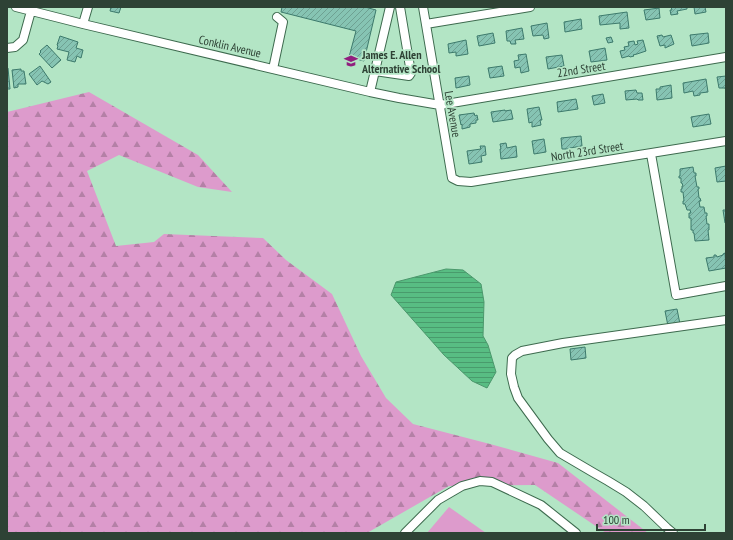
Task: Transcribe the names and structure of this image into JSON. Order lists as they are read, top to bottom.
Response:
{
  "streets": {
    "street": [
      "Conklin Avenue",
      "22nd Street",
      "Lee Avenue",
      "North 23rd Street"
    ]
  },
  "crossings": [
    ["Conklin Avenue", "22nd Street"],
    ["Conklin Avenue", "Lee Avenue"],
    ["22nd Street", "Lee Avenue"],
    ["Lee Avenue", "North 23rd Street"]
  ],
  "places": {
    "school or university": ["James E. Allen Alternative School"]
  },
  "scale_bar": "100 m"
}
